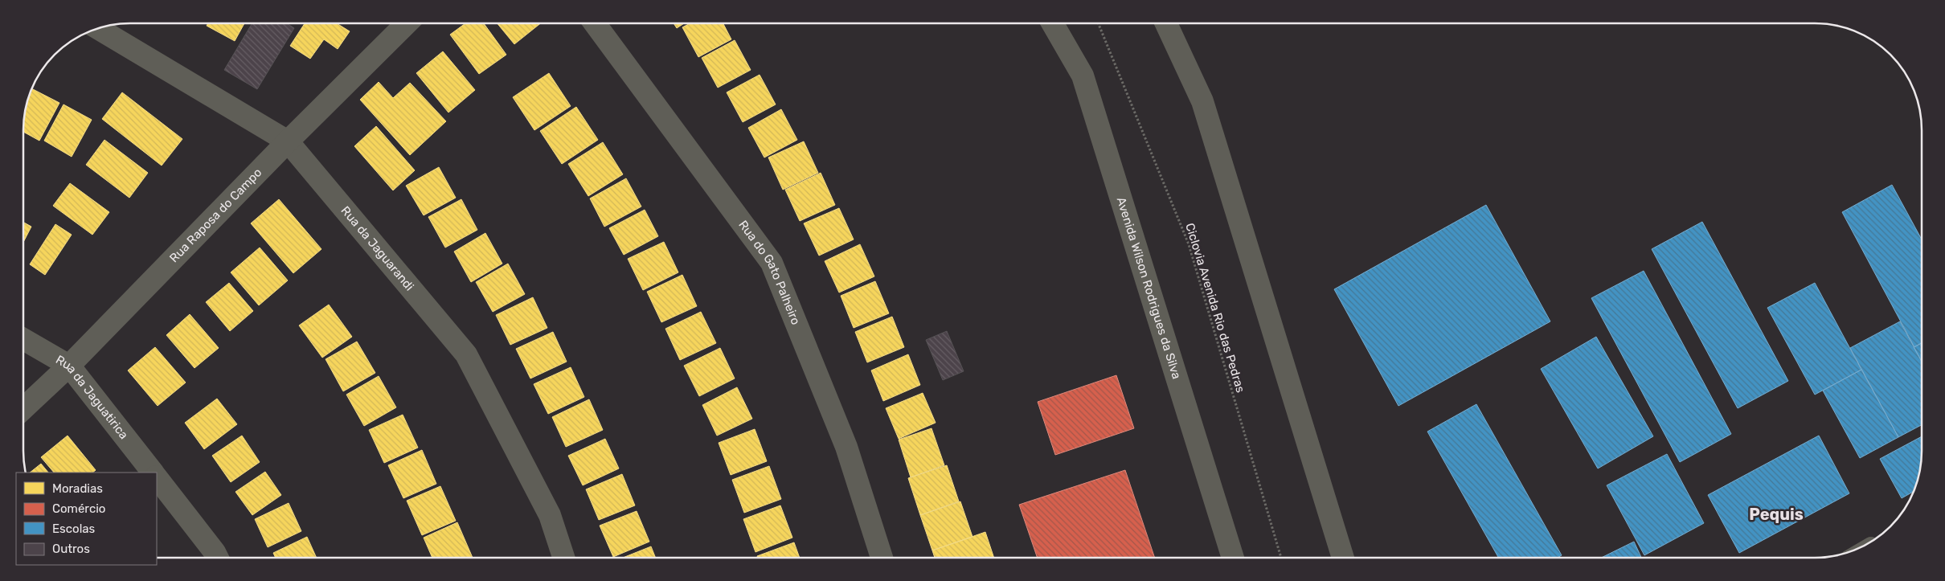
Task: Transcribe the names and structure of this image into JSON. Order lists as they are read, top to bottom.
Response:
{
  "streets": {
    "street": [
      "Rua Raposa do Campo",
      "Rua da Jaguarandi",
      "Rua do Gato Palheiro",
      "Avenida Wilson Rodrigues da Silva",
      "Rua da Jaguatirica"
    ],
    "path": ["Ciclovia Avenida Rio das Pedras"]
  },
  "crossings": [
    ["Rua Raposa do Campo", "Rua da Jaguarandi"],
    ["Rua Raposa do Campo", "Rua da Jaguatirica"]
  ],
  "districts": ["Pequis"],
  "legend": [
    "Moradias",
    "Comércio",
    "Escolas",
    "Outros"
  ]
}
